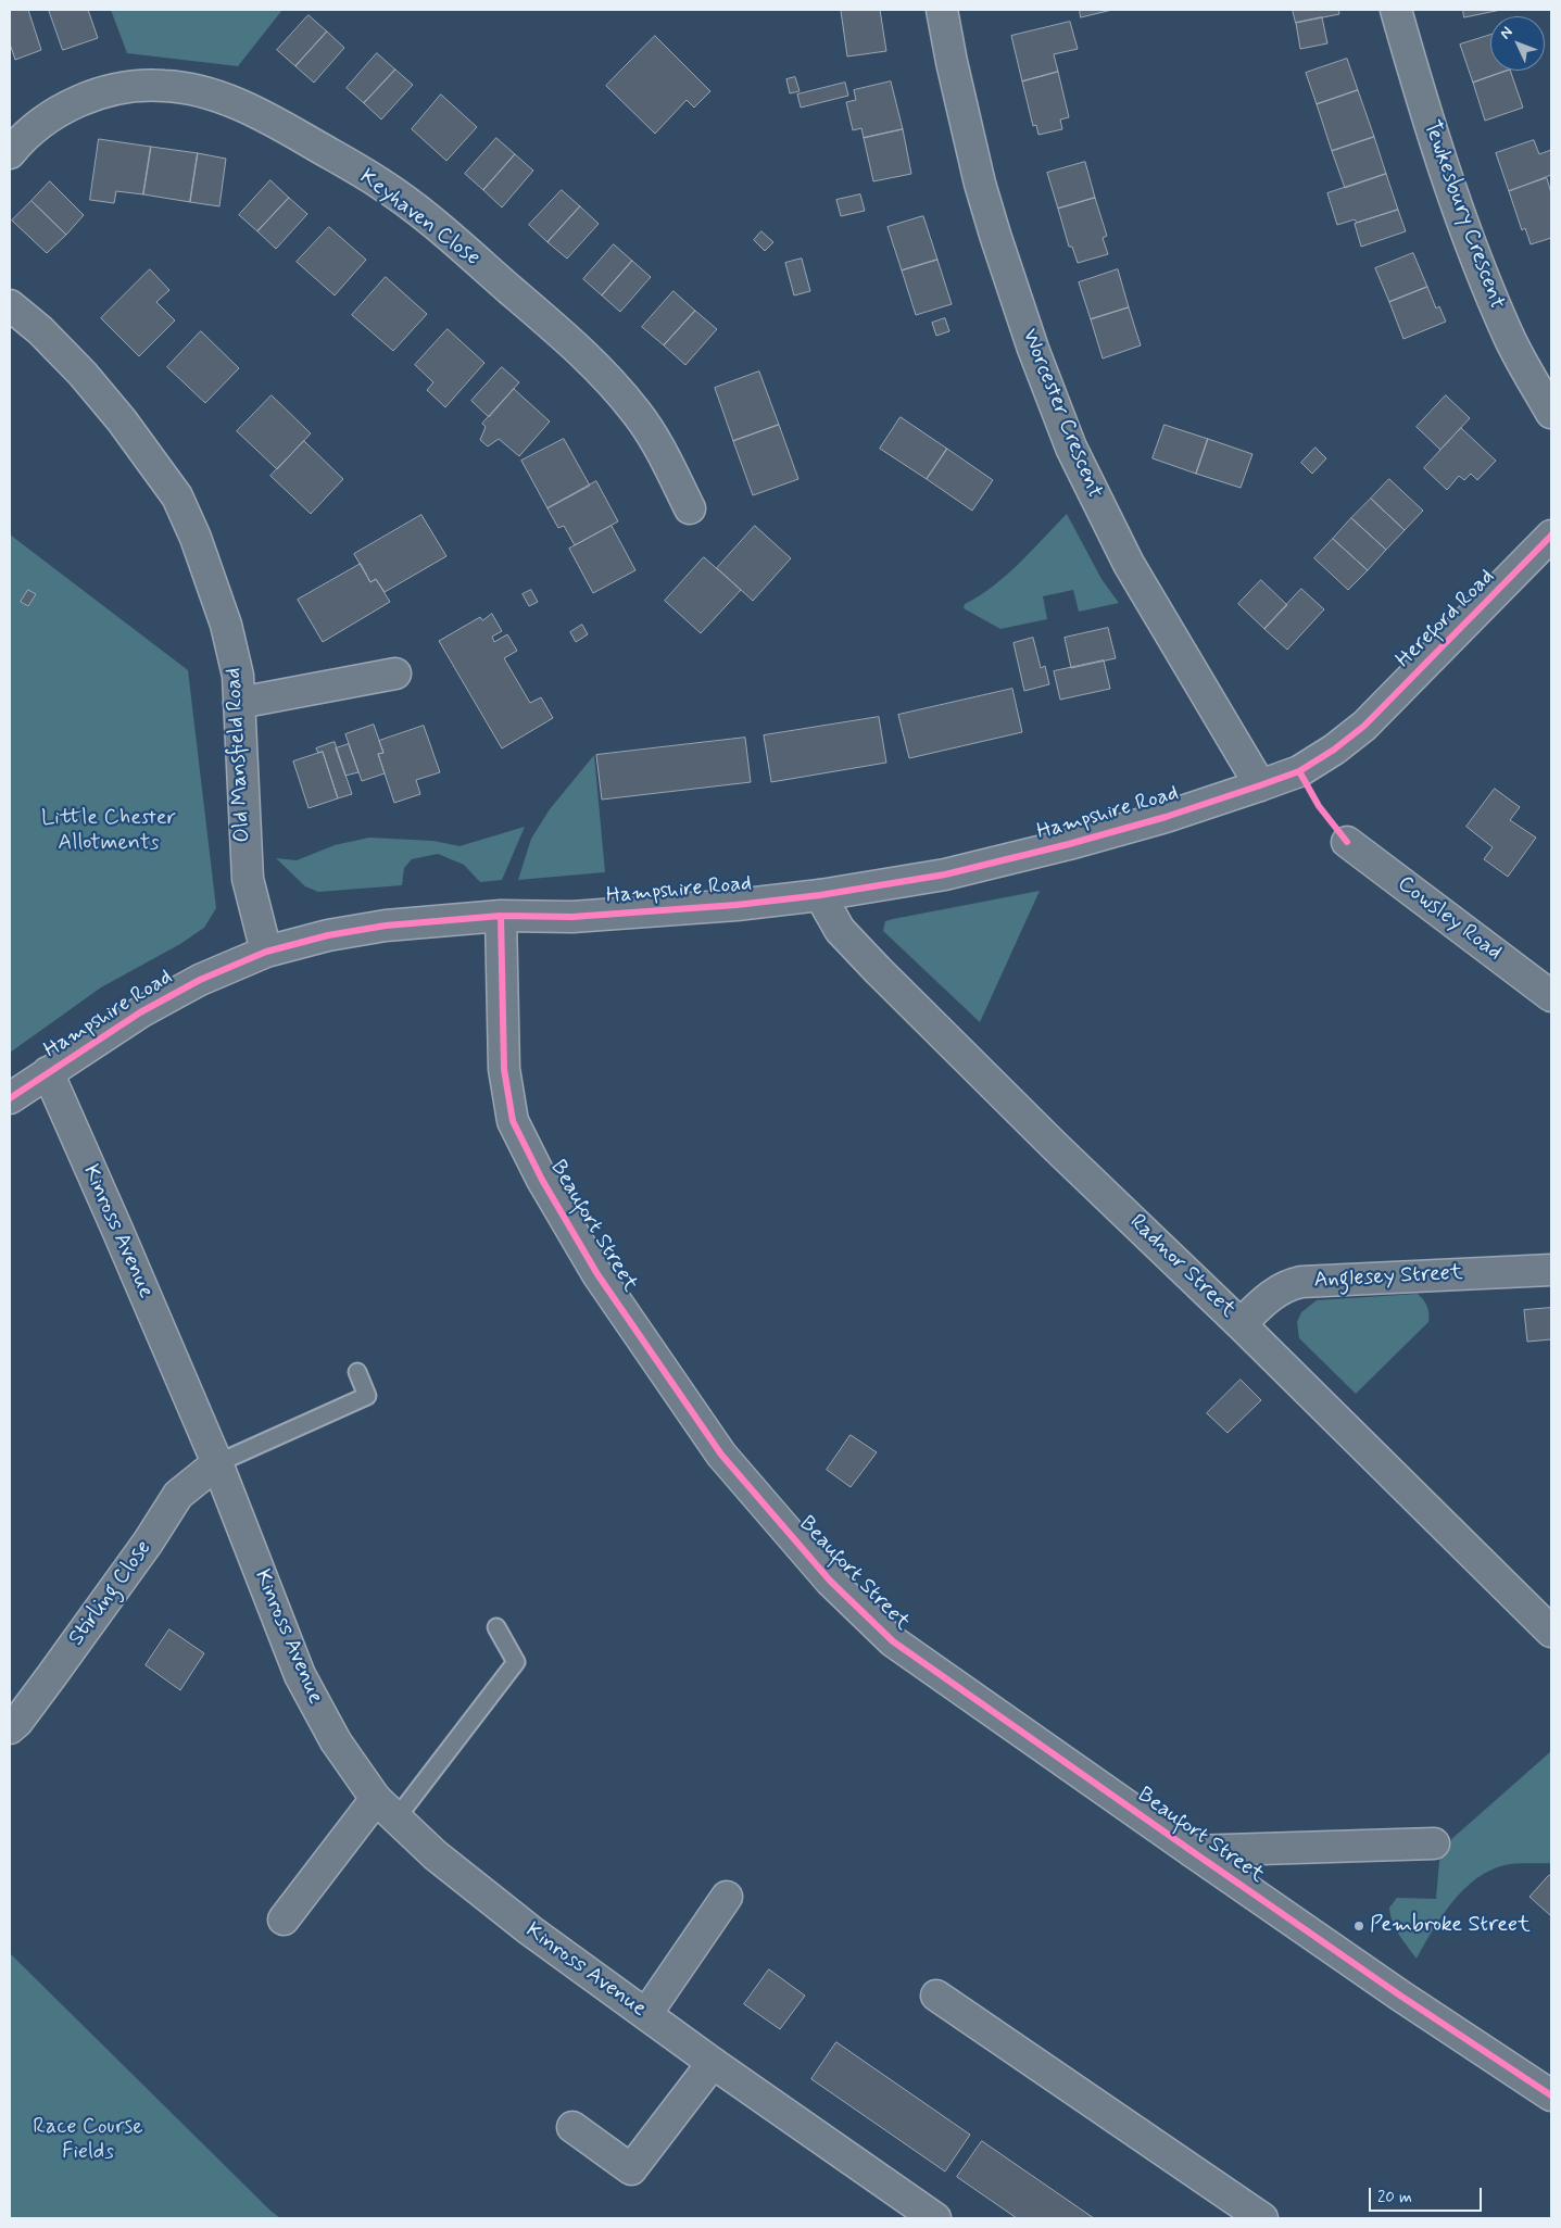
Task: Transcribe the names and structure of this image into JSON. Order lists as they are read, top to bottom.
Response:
{
  "streets": {
    "street": [
      "Tewkesbury Crescent",
      "Keyhaven Close",
      "Worcester Crescent",
      "Hereford Road",
      "Old Mansfield Road",
      "Hampshire Road",
      "Cowsley Road",
      "Beaufort Street",
      "Kinross Avenue",
      "Radnor Street",
      "Anglesey Street",
      "Stirling Close"
    ]
  },
  "crossings": [
    ["Worcester Crescent", "Hampshire Road"],
    ["Hereford Road", "Hampshire Road"],
    ["Old Mansfield Road", "Hampshire Road"],
    ["Hampshire Road", "Beaufort Street"],
    ["Hampshire Road", "Kinross Avenue"],
    ["Hampshire Road", "Radnor Street"],
    ["Kinross Avenue", "Stirling Close"],
    ["Radnor Street", "Anglesey Street"]
  ],
  "parks": ["Little Chester Allotments", "Race Course Fields"],
  "places": ["Pembroke Street"],
  "scale_bar": "20 m",
  "north": "top left"
}
